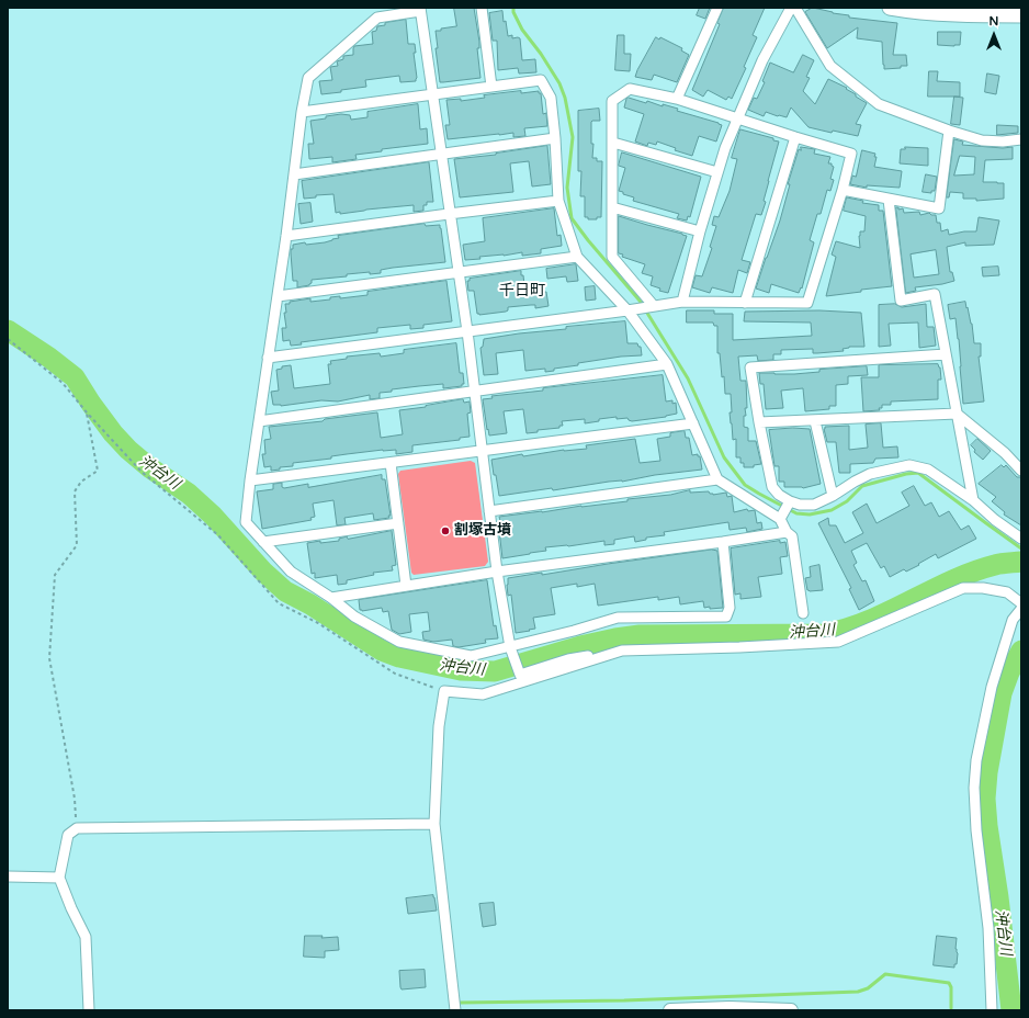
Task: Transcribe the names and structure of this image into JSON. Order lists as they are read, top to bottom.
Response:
{
  "districts": ["千日町"],
  "water": ["沖台川"],
  "places": ["割塚古墳"],
  "north": "top"
}
